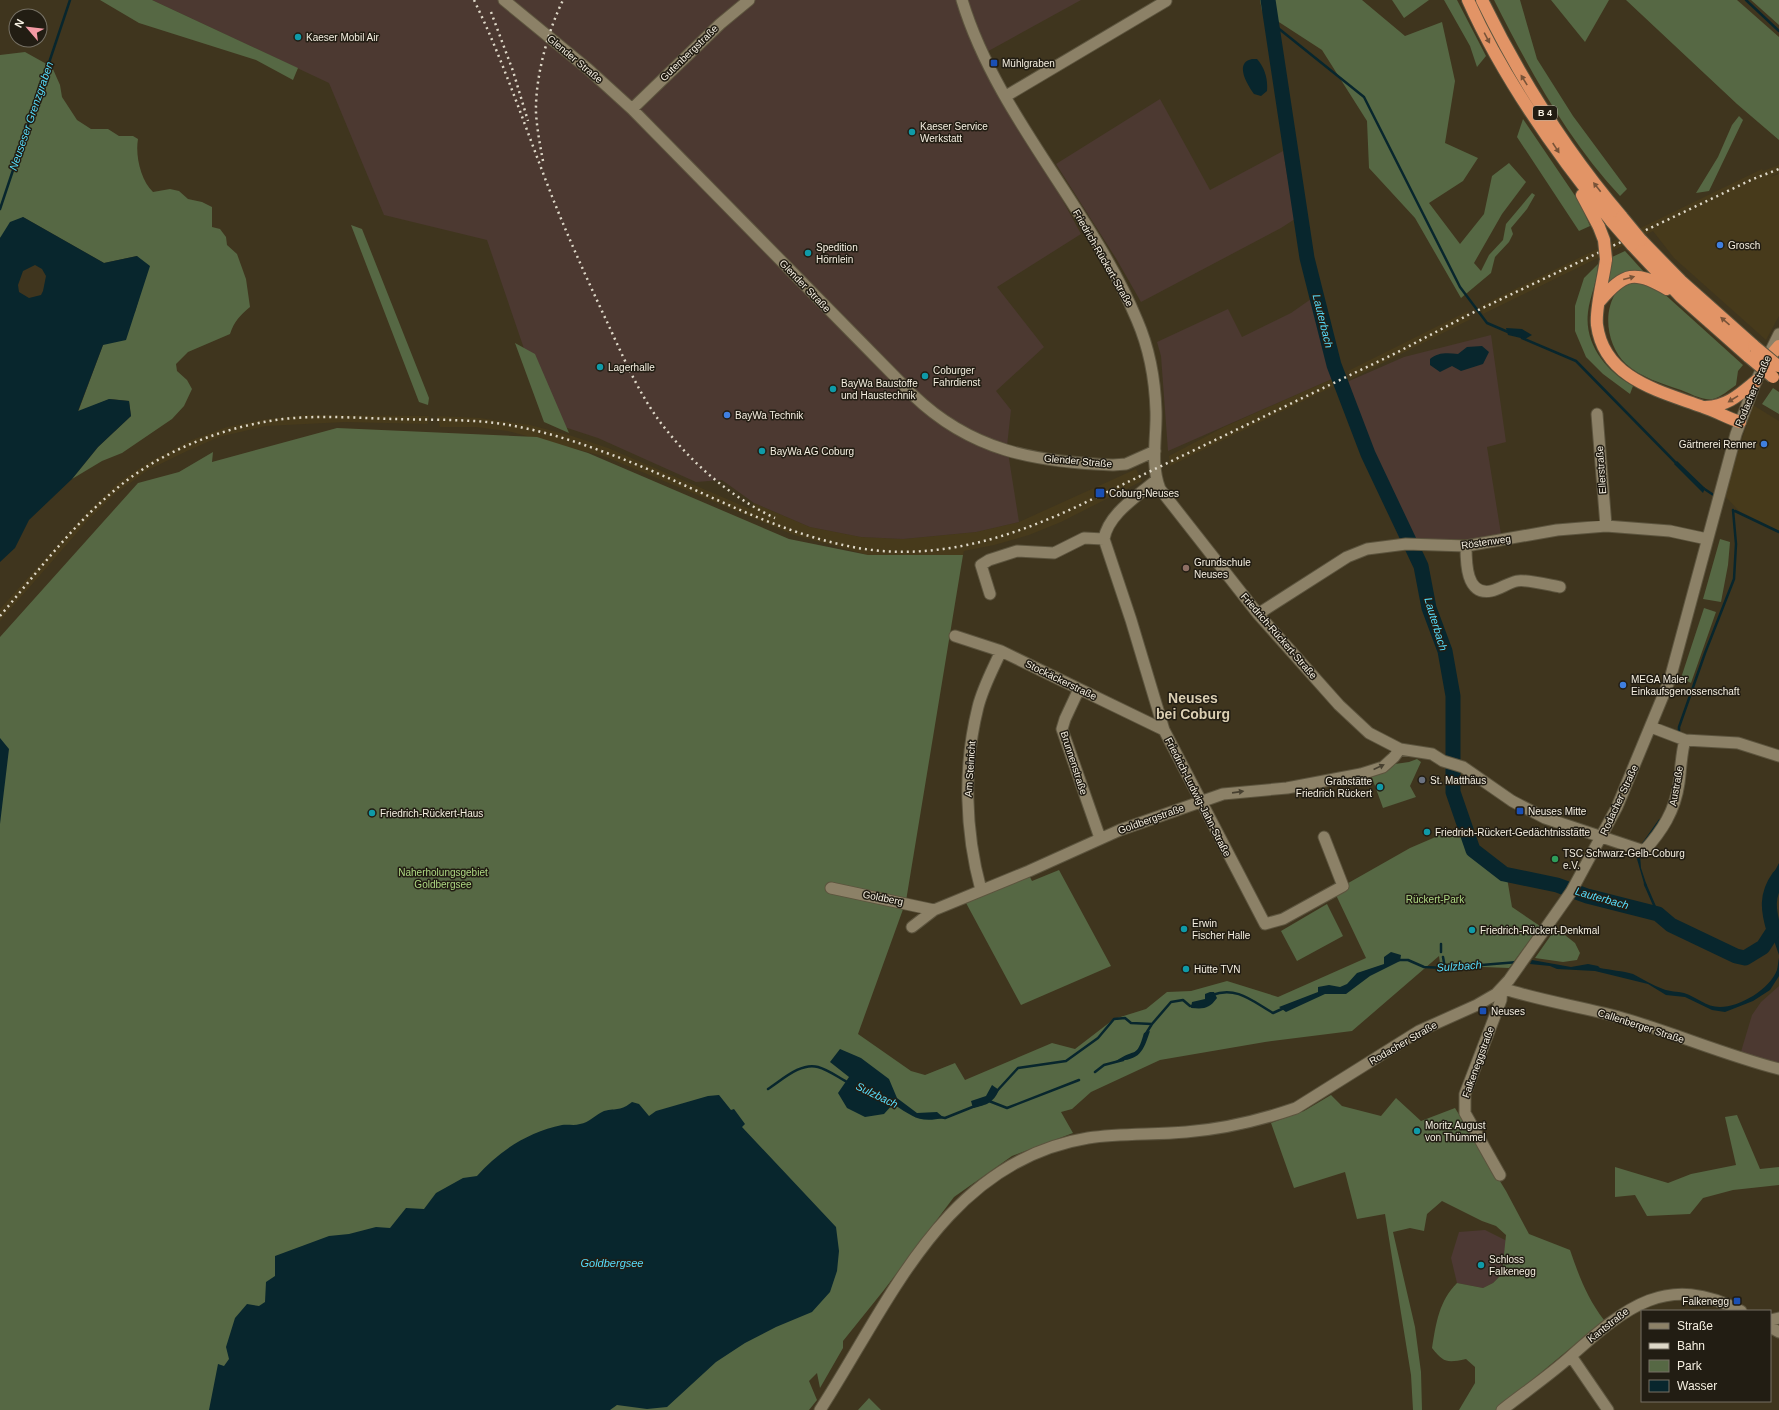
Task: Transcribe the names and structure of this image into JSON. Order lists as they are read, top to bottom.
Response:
{
  "streets": {
    "highway": ["B 4"],
    "street": [
      "Gutenbergstraße",
      "Glender Straße",
      "Friedrich-Rückert-Straße",
      "Rodacher Straße",
      "Ellerstraße",
      "Röstenweg",
      "Stockäckerstraße",
      "Brunnenstraße",
      "Am Steinicht",
      "Austraße",
      "Friedrich-Ludwig-Jahn-Straße",
      "Goldbergstraße",
      "Goldberg",
      "Callenberger Straße",
      "Falkeneggstraße",
      "Kantstraße"
    ]
  },
  "crossings": [
    ["Gutenbergstraße", "Glender Straße"],
    ["Glender Straße", "Friedrich-Rückert-Straße"],
    ["Friedrich-Rückert-Straße", "Rodacher Straße"],
    ["Friedrich-Rückert-Straße", "Röstenweg"],
    ["Friedrich-Rückert-Straße", "Austraße"],
    ["Friedrich-Rückert-Straße", "Goldbergstraße"],
    ["Rodacher Straße", "Röstenweg"],
    ["Rodacher Straße", "Austraße"],
    ["Rodacher Straße", "Callenberger Straße"],
    ["Rodacher Straße", "Falkeneggstraße"],
    ["Ellerstraße", "Röstenweg"],
    ["Stockäckerstraße", "Brunnenstraße"],
    ["Stockäckerstraße", "Am Steinicht"],
    ["Stockäckerstraße", "Friedrich-Ludwig-Jahn-Straße"],
    ["Brunnenstraße", "Goldbergstraße"],
    ["Am Steinicht", "Goldbergstraße"],
    ["Friedrich-Ludwig-Jahn-Straße", "Goldbergstraße"],
    ["Goldbergstraße", "Goldberg"],
    ["Callenberger Straße", "Falkeneggstraße"]
  ],
  "one_way": ["Goldbergstraße"],
  "districts": ["Neuses bei Coburg"],
  "water": [
    "Neuseser Grenzgraben",
    "Lauterbach",
    "Sulzbach",
    "Goldbergsee"
  ],
  "parks": ["Naherholungsgebiet Goldbergsee", "Rückert-Park"],
  "places": {
    "other": [
      "Kaeser Mobil Air",
      "Kaeser Service Werkstatt",
      "Grosch",
      "Spedition Hörnlein",
      "Lagerhalle",
      "Coburger Fahrdienst",
      "BayWa Baustoffe und Haustechnik",
      "BayWa Technik",
      "Gärtnerei Renner",
      "BayWa AG Coburg",
      "Grundschule Neuses",
      "MEGA Maler Einkaufsgenossenschaft",
      "St. Matthäus",
      "Grabstätte Friedrich Rückert",
      "Friedrich-Rückert-Haus",
      "Friedrich-Rückert-Gedächtnisstätte",
      "TSC Schwarz-Gelb-Coburg e.V.",
      "Erwin Fischer Halle",
      "Friedrich-Rückert-Denkmal",
      "Hütte TVN",
      "Moritz August von Thümmel",
      "Schloss Falkenegg"
    ],
    "transit": [
      "Mühlgraben",
      "Coburg-Neuses",
      "Neuses Mitte",
      "Neuses",
      "Falkenegg"
    ]
  },
  "legend": [
    "Straße",
    "Bahn",
    "Park",
    "Wasser"
  ],
  "north": "top left"
}
